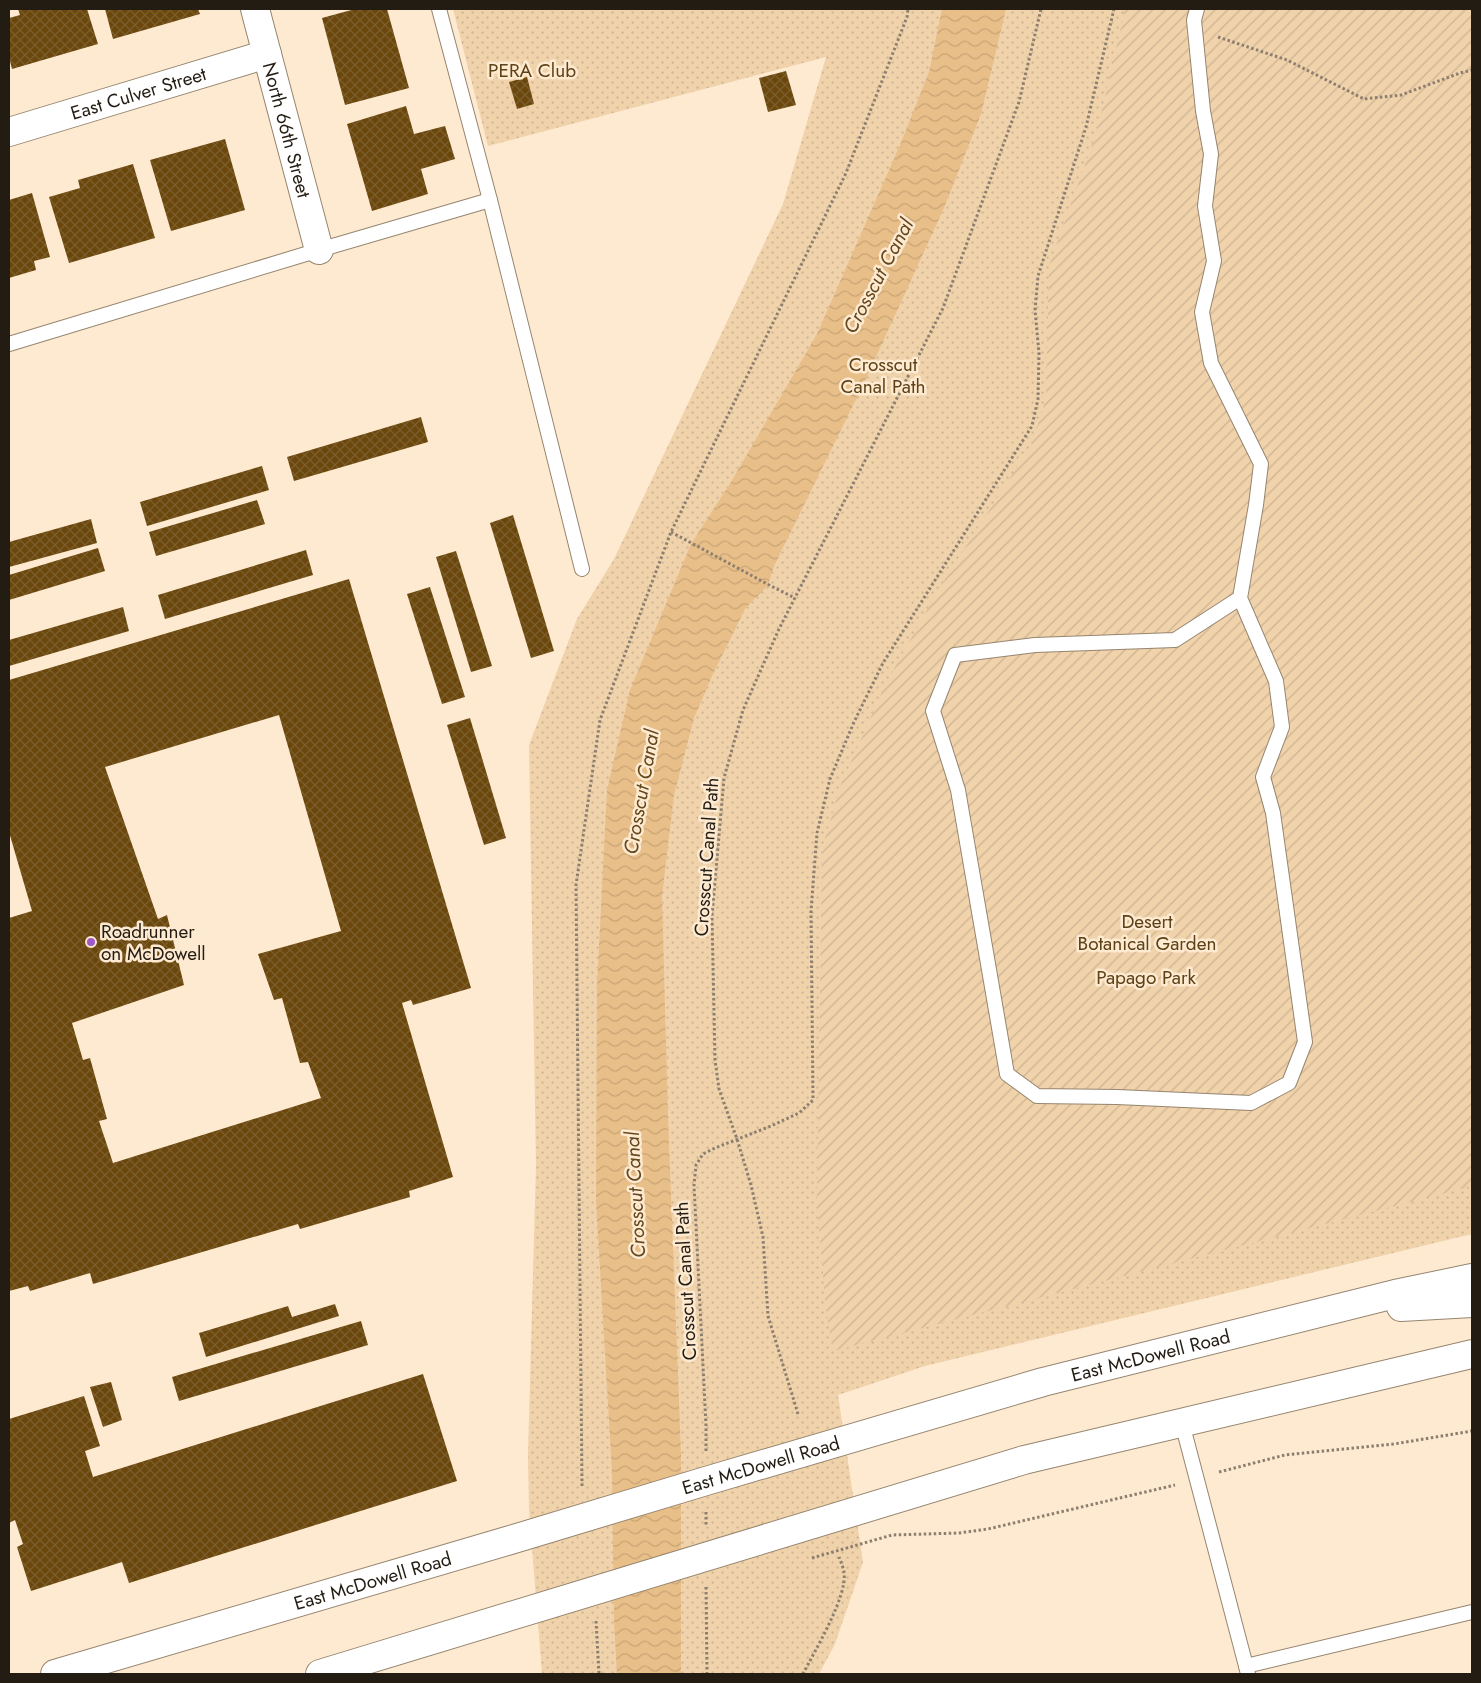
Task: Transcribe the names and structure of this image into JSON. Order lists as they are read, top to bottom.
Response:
{
  "streets": {
    "main road": ["East Culver Street", "North 66th Street", "East McDowell Road"],
    "path": ["Crosscut Canal Path"]
  },
  "crossings": [
    ["East Culver Street", "North 66th Street"],
    ["Crosscut Canal Path", "East McDowell Road"]
  ],
  "water": ["Crosscut Canal"],
  "parks": [
    "PERA Club",
    "Crosscut Canal Path",
    "Desert Botanical Garden",
    "Papago Park"
  ],
  "places": ["Roadrunner on McDowell"]
}
